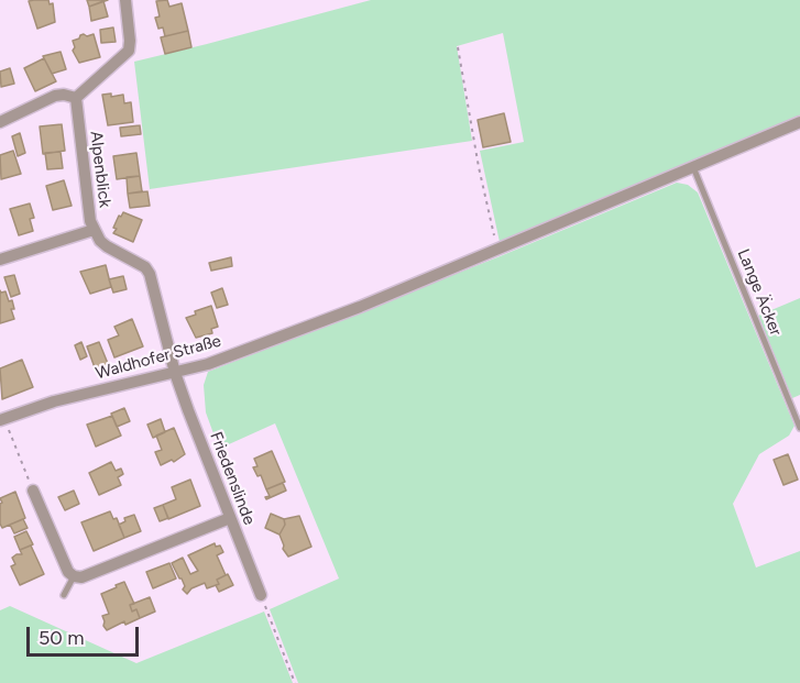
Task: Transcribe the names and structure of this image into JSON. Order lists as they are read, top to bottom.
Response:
{
  "streets": {
    "street": ["Alpenblick", "Waldhofer Straße", "Friedenslinde"],
    "lane": ["Lange Äcker"]
  },
  "crossings": [
    ["Alpenblick", "Waldhofer Straße"],
    ["Alpenblick", "Friedenslinde"],
    ["Lange Äcker", "Waldhofer Straße"],
    ["Waldhofer Straße", "Friedenslinde"]
  ],
  "scale_bar": "50 m"
}
